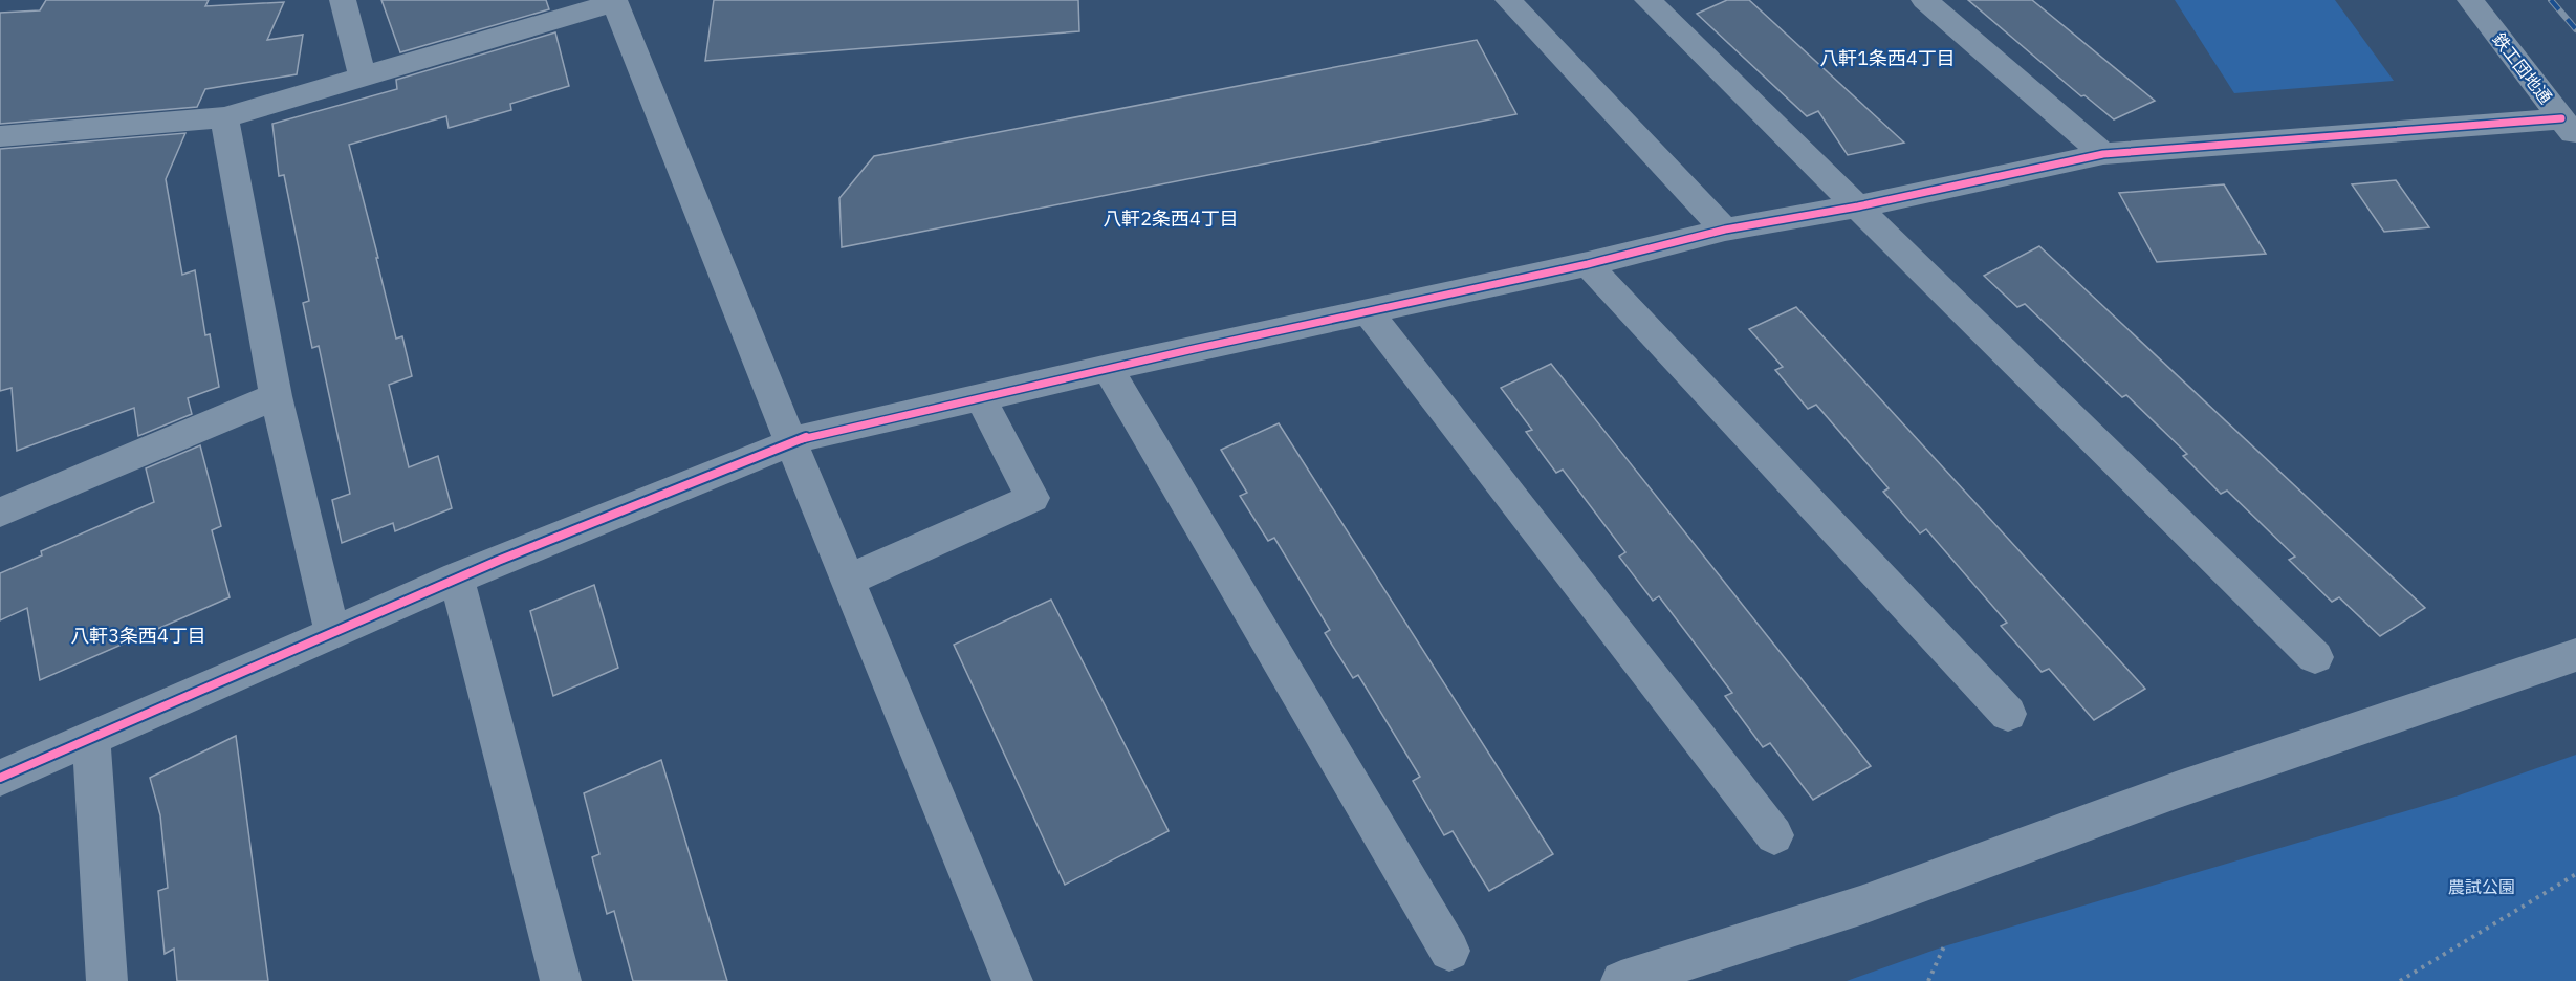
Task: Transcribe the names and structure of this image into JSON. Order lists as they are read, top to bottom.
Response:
{
  "streets": {
    "street": ["鉄工団地通"]
  },
  "districts": ["八軒1条西4丁目", "八軒2条西4丁目", "八軒3条西4丁目"],
  "parks": ["農試公園"]
}
